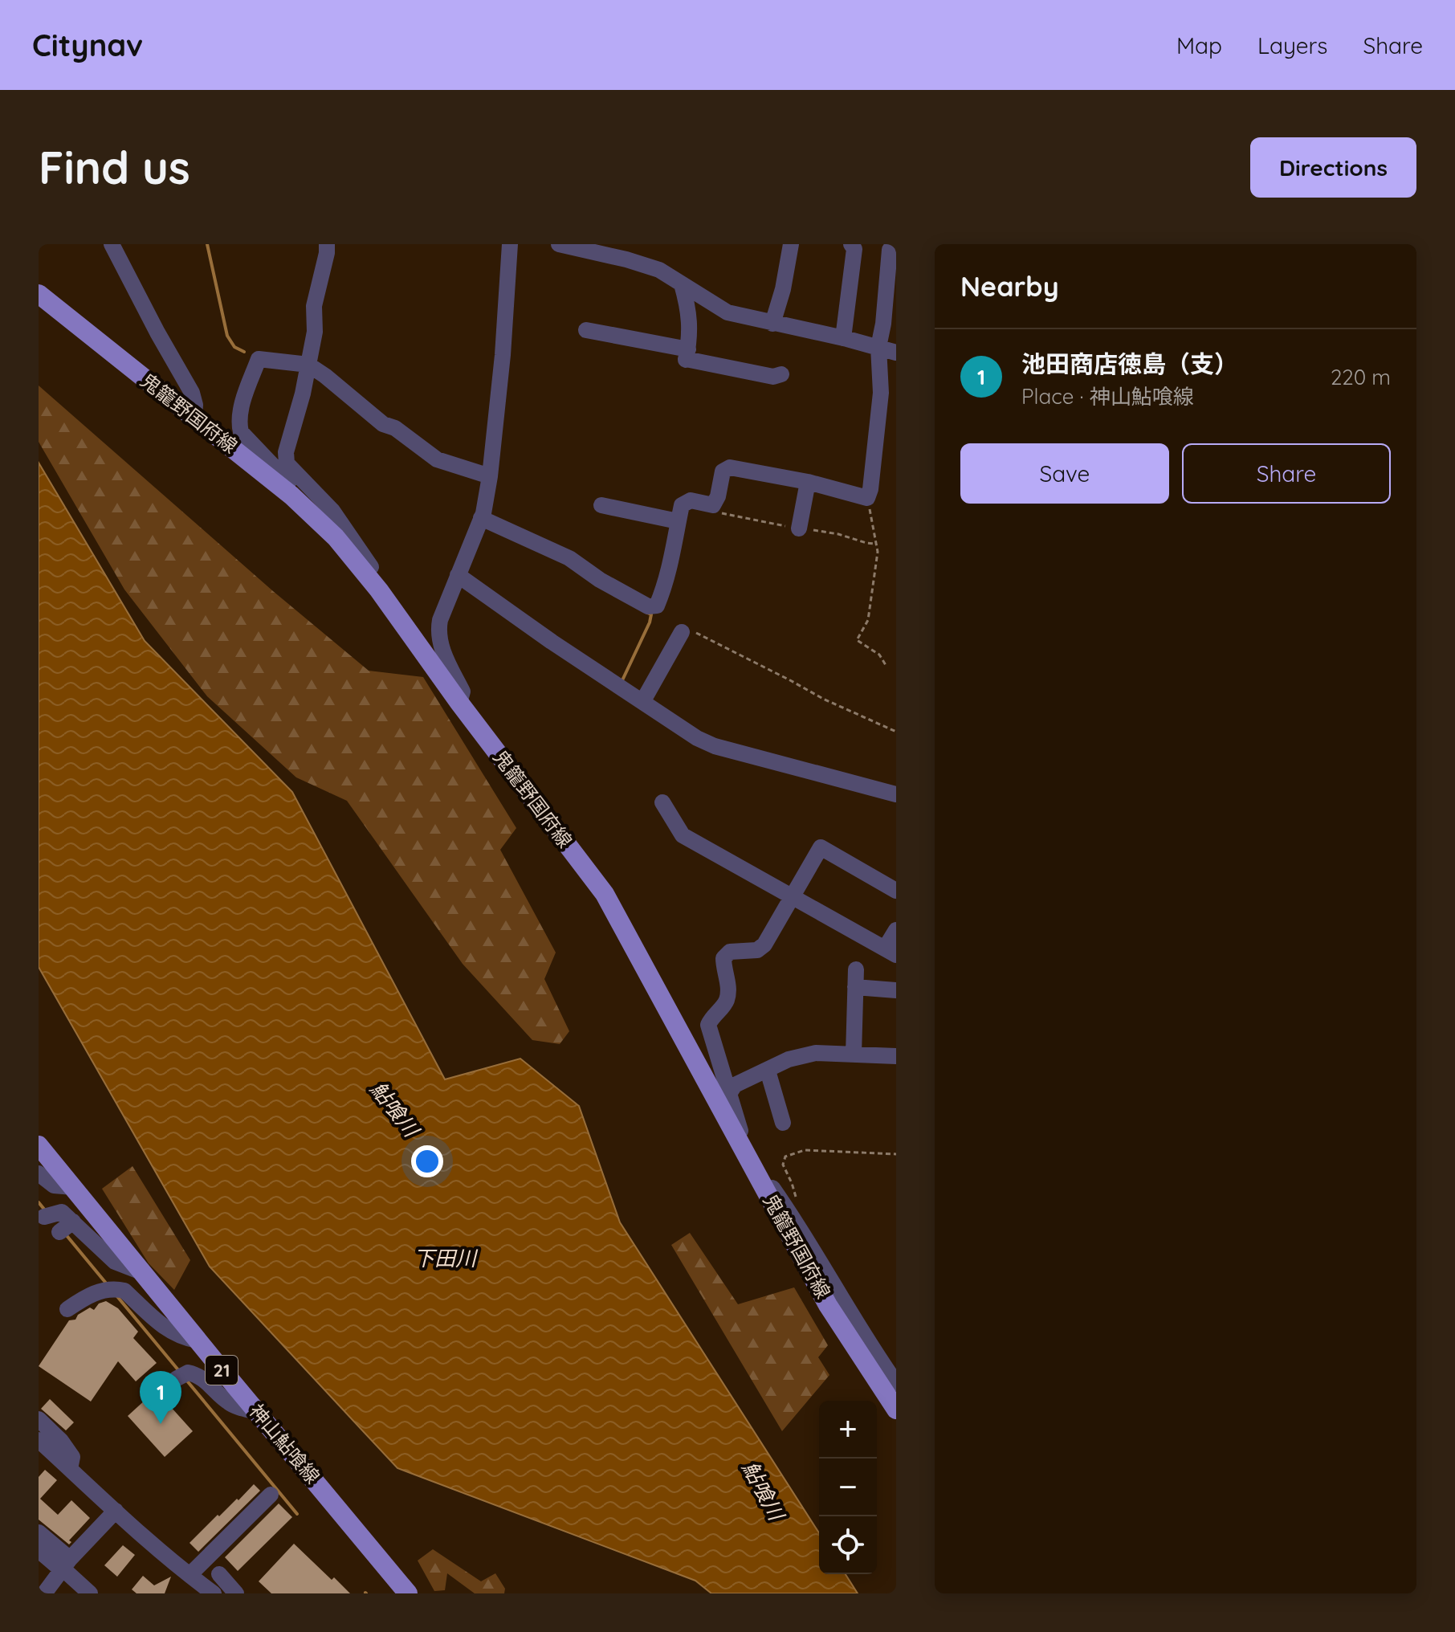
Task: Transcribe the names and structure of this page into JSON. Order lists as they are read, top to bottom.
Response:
{
  "streets": {
    "main road": ["鬼籠野国府線", "21", "神山鮎喰線"]
  },
  "water": ["鮎喰川", "下田川"],
  "page": {
    "header": "Citynav",
    "nav": ["Map", "Layers", "Share"],
    "buttons": [
      "Directions",
      ["Save", "Share"]
    ],
    "title": "Find us",
    "heading": "Nearby",
    "list": [
      {
        "mark": "1",
        "name": "池田商店徳島（支）",
        "note": "Place · 神山鮎喰線",
        "value": "220 m"
      }
    ],
    "pins": "1",
    "map_buttons": ["+", "−"]
  }
}
